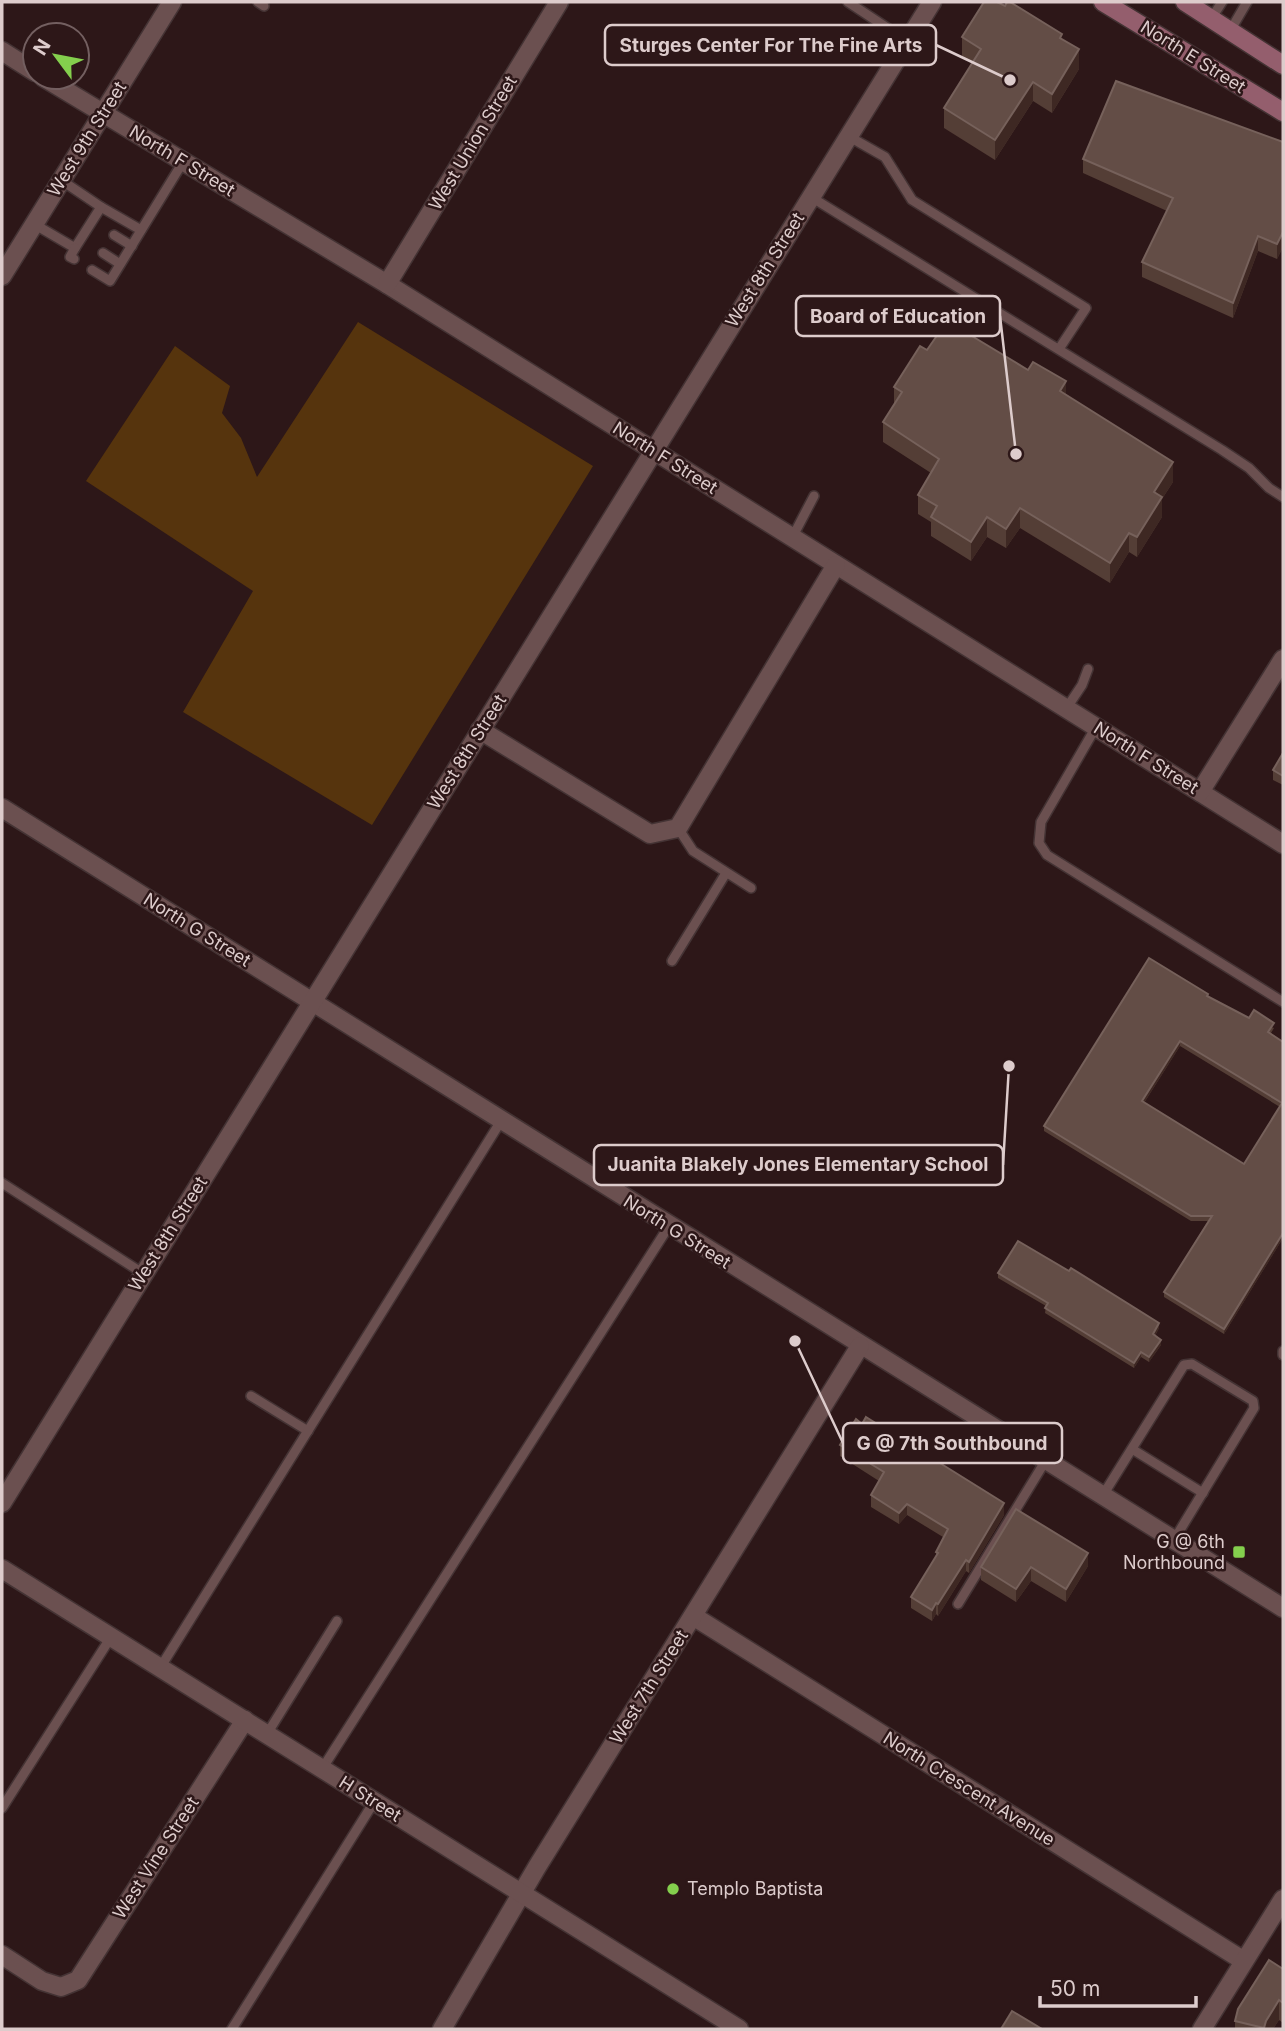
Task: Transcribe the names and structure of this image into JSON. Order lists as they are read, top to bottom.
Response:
{
  "streets": {
    "main road": ["North E Street"],
    "street": [
      "West 9th Street",
      "West Union Street",
      "North F Street",
      "West 8th Street",
      "North G Street",
      "West 7th Street",
      "North Crescent Avenue",
      "H Street",
      "West Vine Street"
    ]
  },
  "crossings": [
    ["West 9th Street", "North F Street"],
    ["West Union Street", "North F Street"],
    ["North F Street", "West 8th Street"],
    ["West 8th Street", "North G Street"],
    ["North G Street", "West 7th Street"],
    ["West 7th Street", "North Crescent Avenue"],
    ["West 7th Street", "H Street"],
    ["H Street", "West Vine Street"]
  ],
  "places": {
    "other": [
      "Sturges Center For The Fine Arts",
      "Board of Education",
      "Juanita Blakely Jones Elementary School",
      "G @ 7th Southbound",
      "Templo Baptista"
    ],
    "transit": ["G @ 6th Northbound"]
  },
  "scale_bar": "50 m",
  "north": "top left"
}
